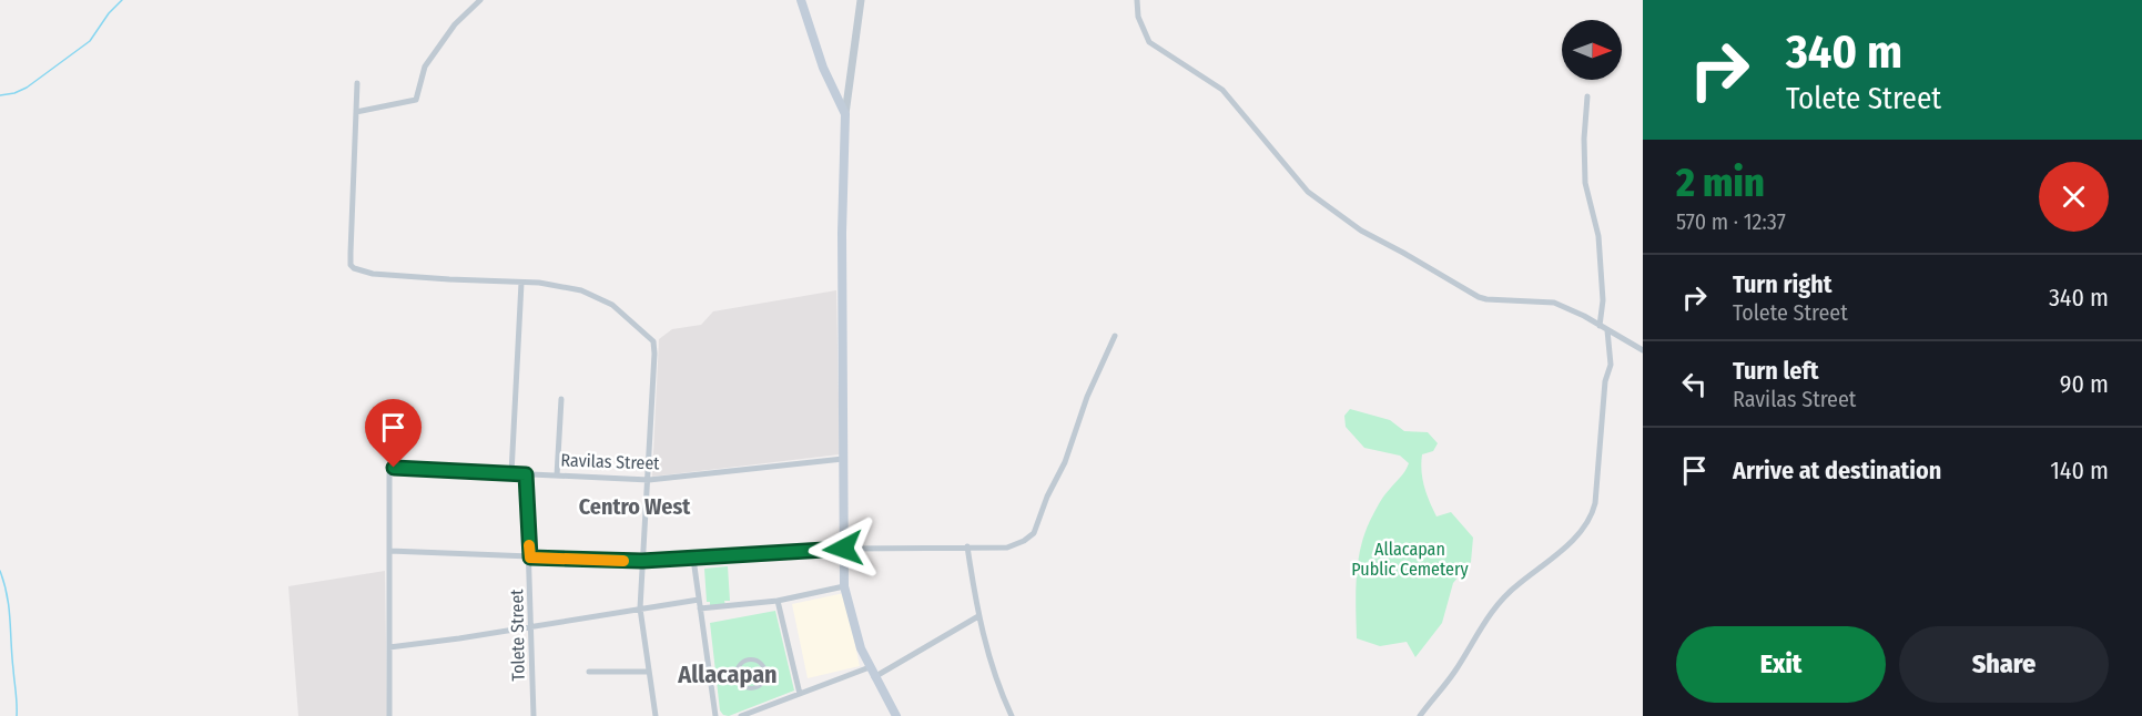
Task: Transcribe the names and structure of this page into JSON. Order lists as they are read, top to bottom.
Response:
{
  "streets": {
    "street": ["Ravilas Street", "Tolete Street"]
  },
  "crossings": [
    ["Ravilas Street", "Tolete Street"]
  ],
  "districts": ["Centro West", "Allacapan"],
  "parks": ["Allacapan Public Cemetery"],
  "north": "right",
  "page": {
    "turn": ["340 m", "Tolete Street"],
    "heading": ["2 min", "570 m · 12:37"],
    "list": [
      {
        "name": "Turn right",
        "note": "Tolete Street",
        "value": "340 m"
      },
      {
        "name": "Turn left",
        "note": "Ravilas Street",
        "value": "90 m"
      },
      {
        "name": "Arrive at destination",
        "value": "140 m"
      }
    ],
    "buttons": ["Exit", "Share"]
  }
}
